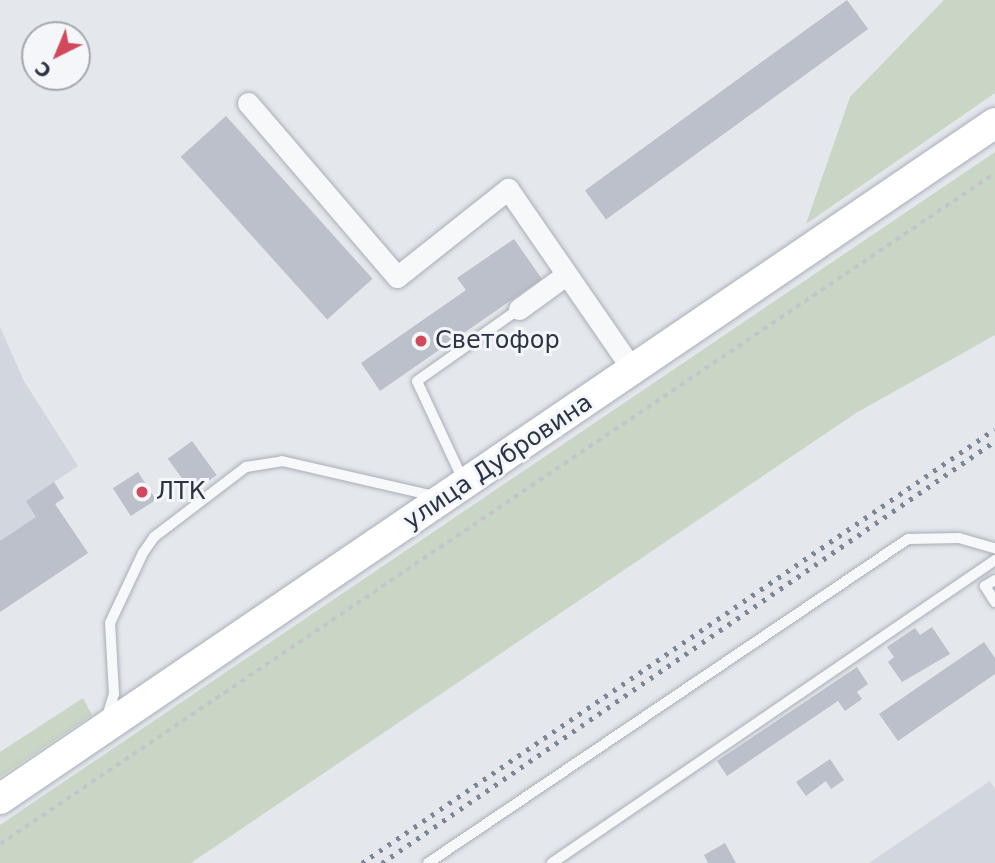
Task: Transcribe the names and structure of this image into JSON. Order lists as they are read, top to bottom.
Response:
{
  "streets": {
    "main road": ["улица Дубровина"]
  },
  "places": ["Светофор", "ЛТК"],
  "north": "bottom left"
}
